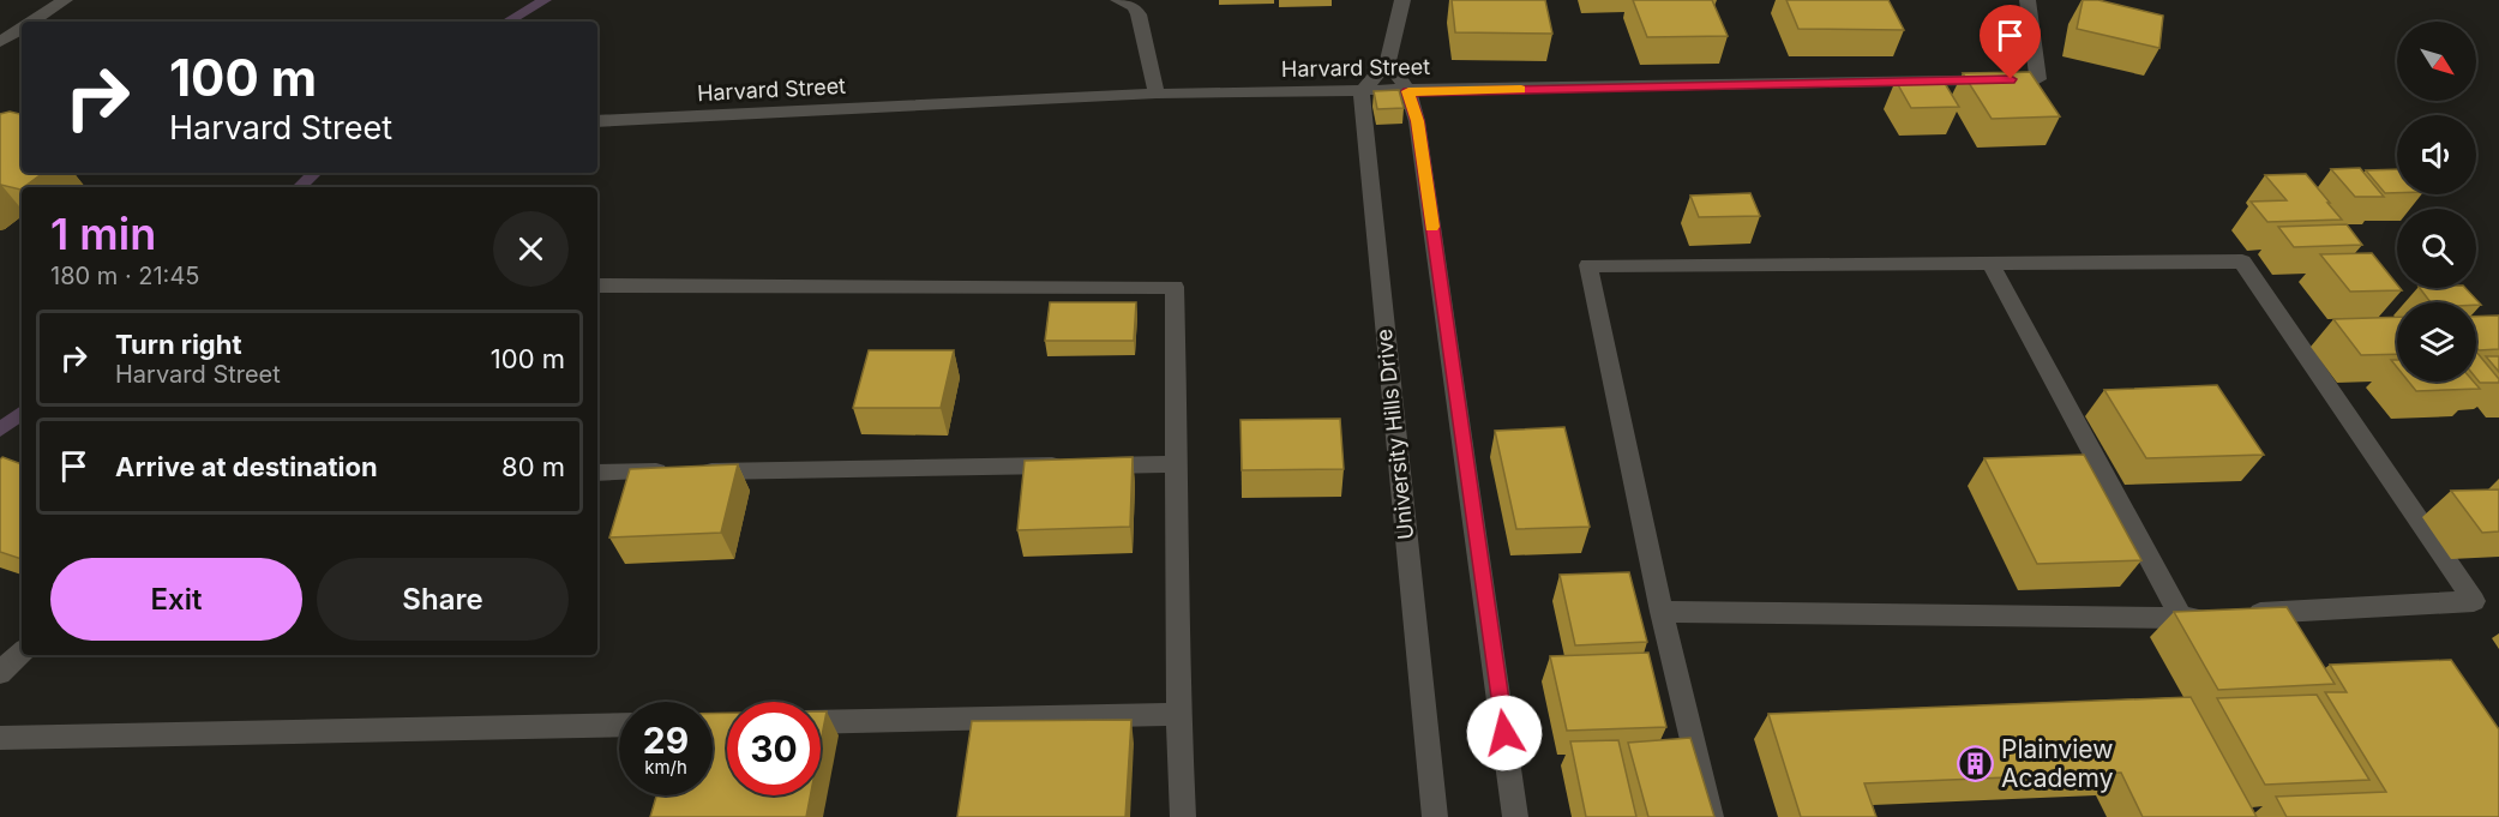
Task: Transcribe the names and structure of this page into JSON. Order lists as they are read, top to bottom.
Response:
{
  "streets": {
    "street": ["Harvard Street", "University Hills Drive"]
  },
  "crossings": [
    ["Harvard Street", "University Hills Drive"]
  ],
  "places": {
    "building": ["Plainview Academy"]
  },
  "north": "bottom right",
  "page": {
    "turn": ["100 m", "Harvard Street"],
    "heading": ["1 min", "180 m · 21:45"],
    "list": [
      {
        "name": "Turn right",
        "note": "Harvard Street",
        "value": "100 m"
      },
      {
        "name": "Arrive at destination",
        "value": "80 m"
      }
    ],
    "buttons": ["Exit", "Share"],
    "speed": "29 km/h",
    "limit": "30"
  }
}
